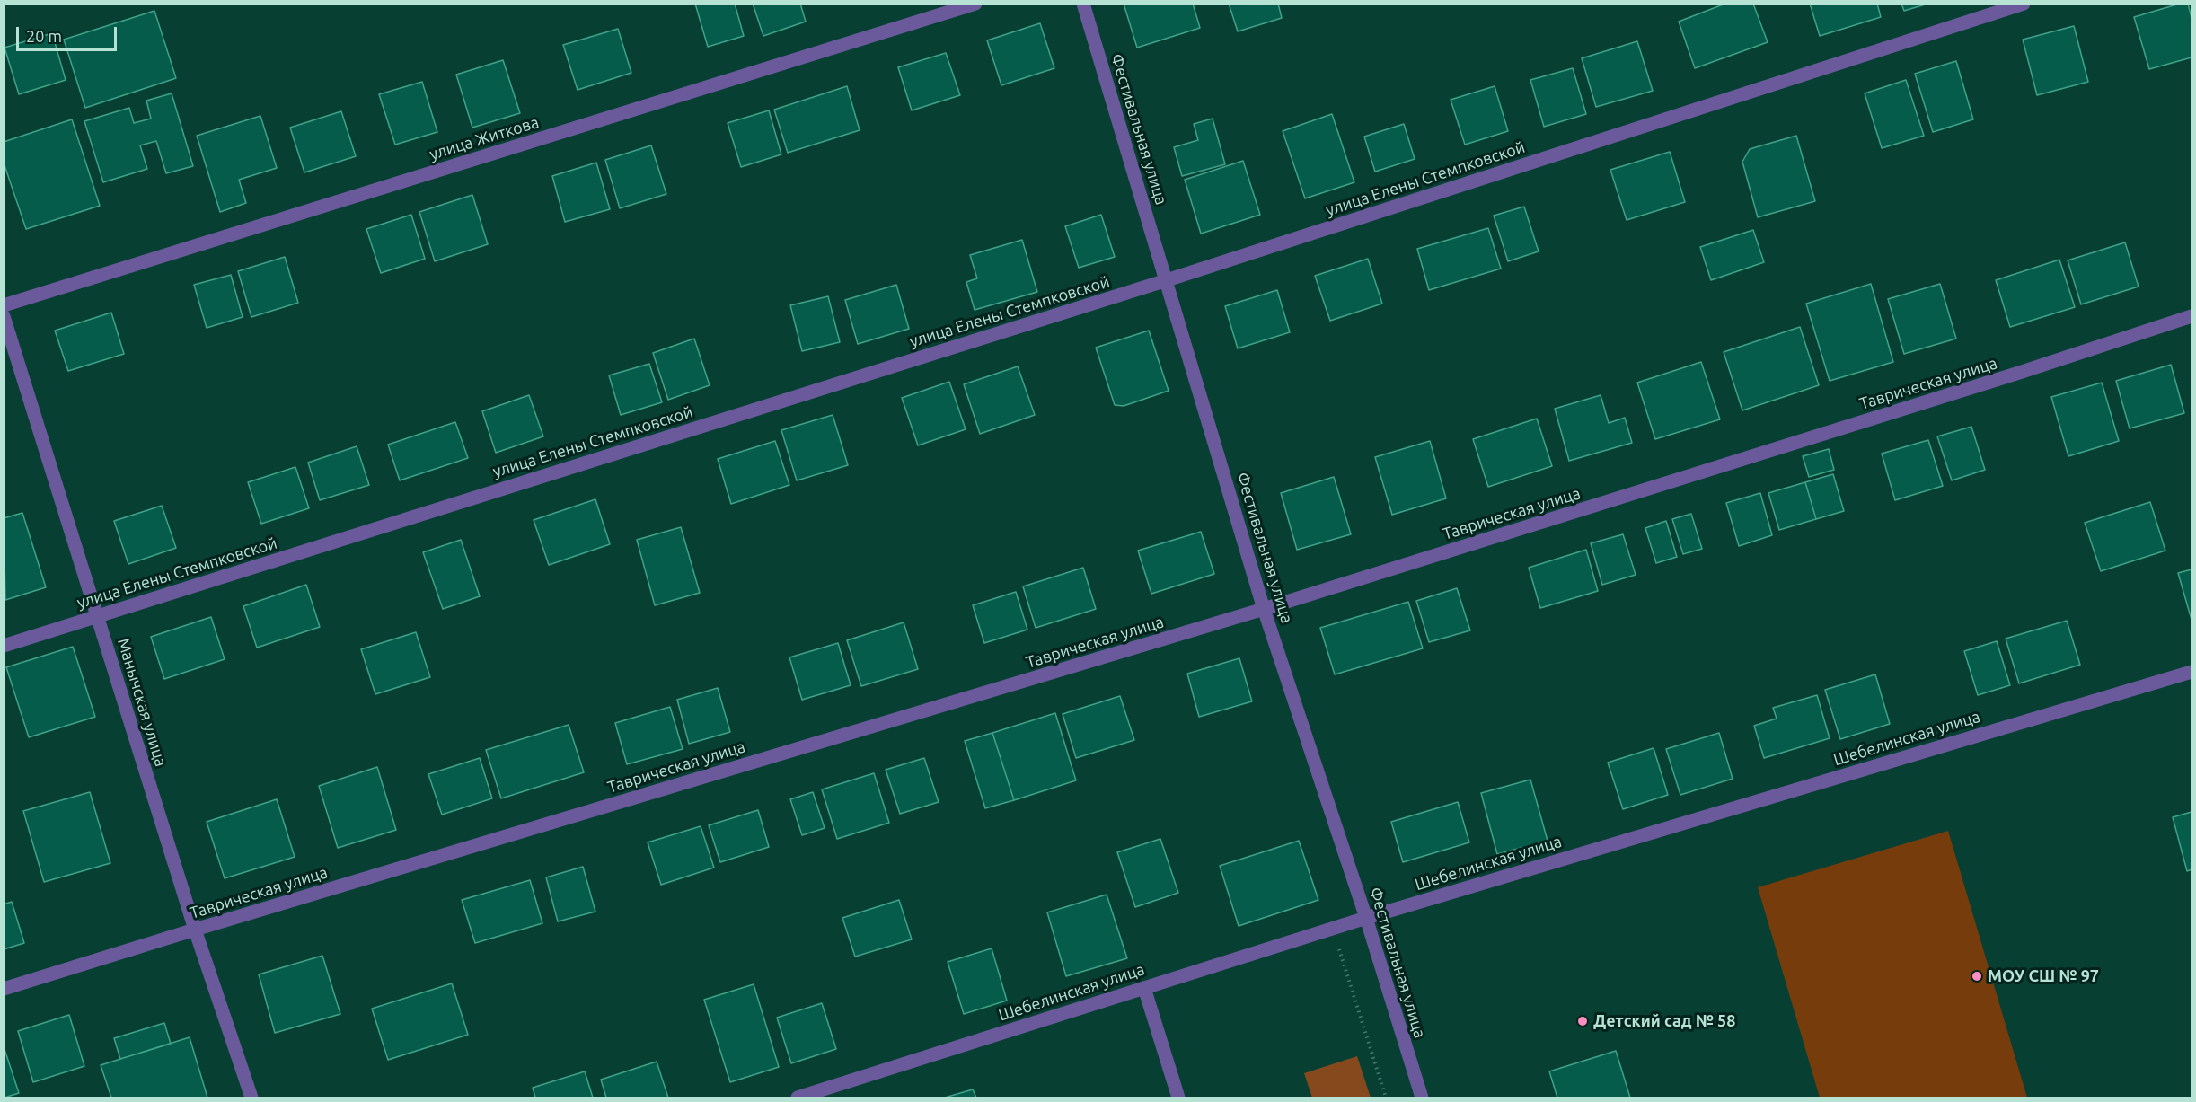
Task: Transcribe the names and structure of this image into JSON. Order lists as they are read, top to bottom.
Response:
{
  "streets": {
    "street": [
      "Фестивальная улица",
      "улица Житкова",
      "улица Елены Стемпковской",
      "Таврическая улица",
      "Манычская улица",
      "Шебелинская улица"
    ]
  },
  "crossings": [
    ["Фестивальная улица", "улица Елены Стемпковской"],
    ["Фестивальная улица", "Таврическая улица"],
    ["Фестивальная улица", "Шебелинская улица"],
    ["улица Елены Стемпковской", "Манычская улица"],
    ["Таврическая улица", "Манычская улица"]
  ],
  "places": ["МОУ СШ № 97", "Детский сад № 58"],
  "scale_bar": "20 m"
}
